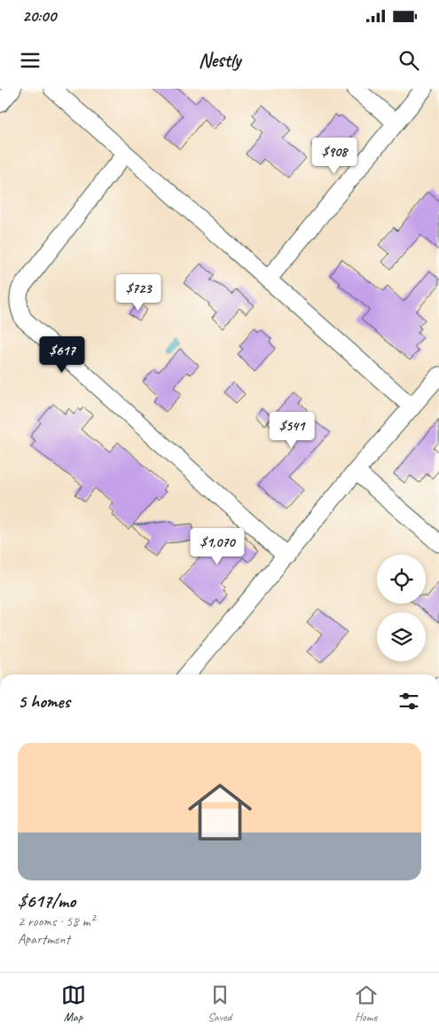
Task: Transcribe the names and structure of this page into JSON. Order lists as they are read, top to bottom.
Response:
{
  "page": {
    "status": "20:00",
    "header": "Nestly",
    "price": [
      "$908",
      "$723",
      "$617",
      "$541",
      "$1,070"
    ],
    "heading": "5 homes",
    "list": [
      {
        "name": "$617/mo",
        "note": "2 rooms · 58 m² · Apartment"
      }
    ],
    "tabs": ["Map", "Saved", "Home"]
  }
}
